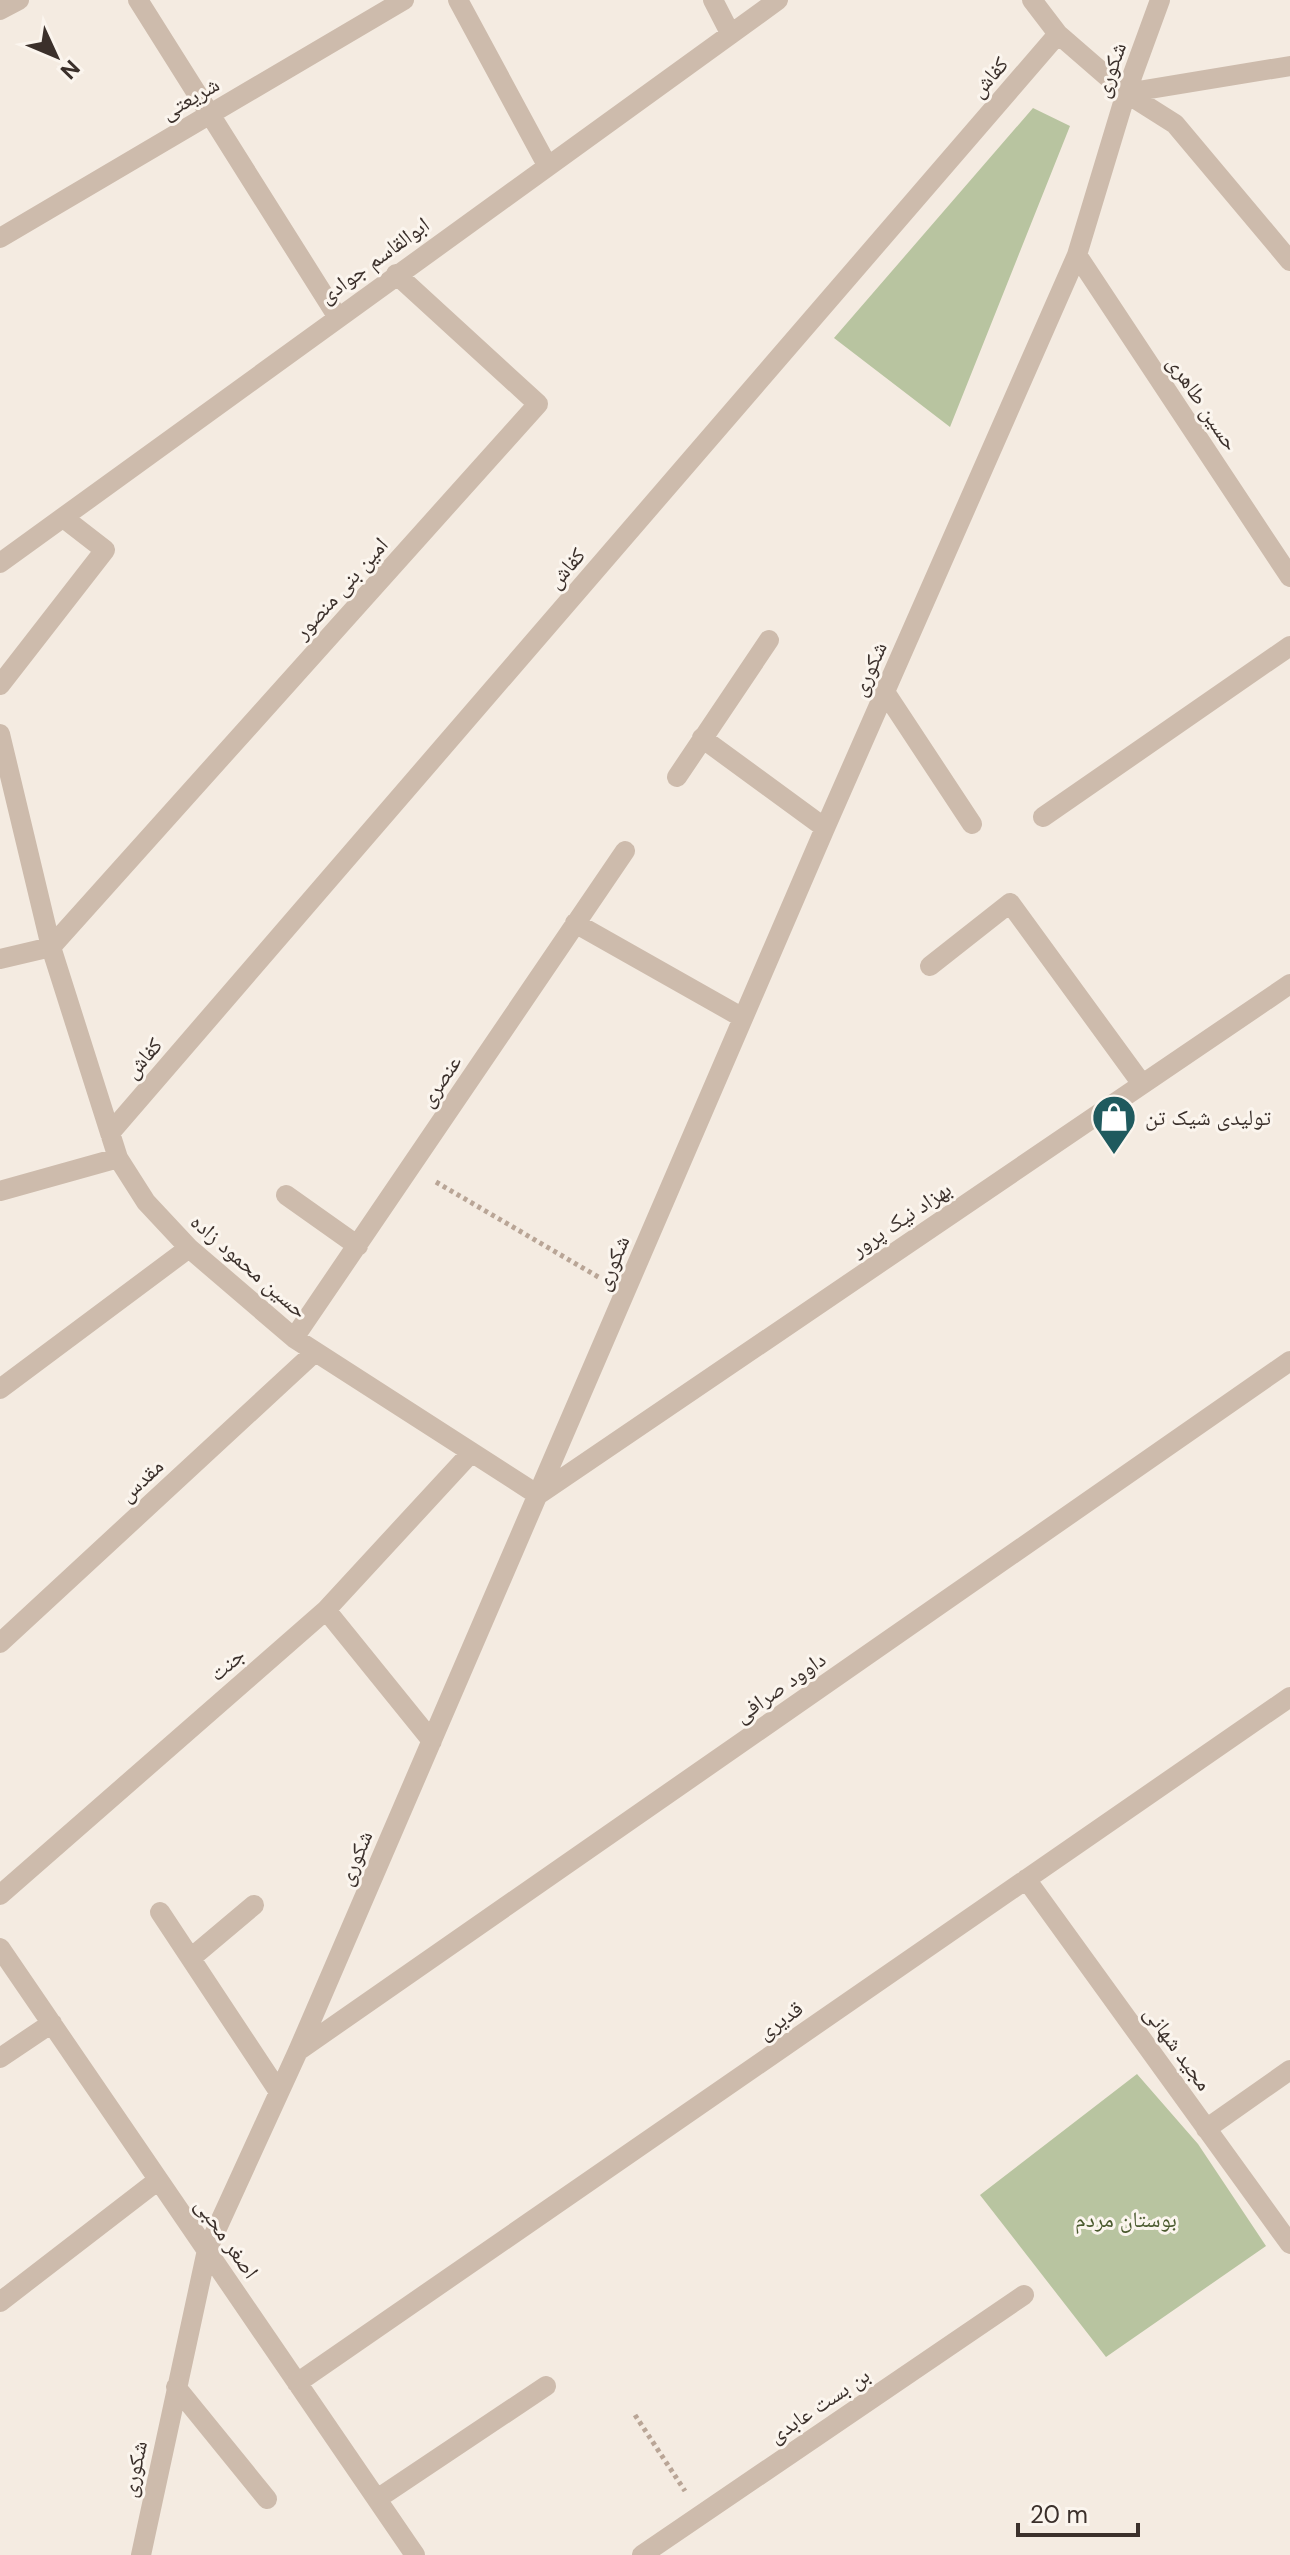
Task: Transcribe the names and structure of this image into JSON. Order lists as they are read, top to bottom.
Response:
{
  "streets": {
    "street": [
      "شکوری",
      "کفاش",
      "شریعتی",
      "ابوالقاسم جوادی",
      "حسین طاهری",
      "امین بنی منصور",
      "عنصری",
      "بهزاد نیک پرور",
      "حسین محمود زاده",
      "مقدس",
      "جنت",
      "داوود صرافی",
      "قدیری",
      "مجید شهانی",
      "اصغر محبی",
      "بن بست عابدی"
    ]
  },
  "crossings": [
    ["شکوری", "حسین طاهری"],
    ["شکوری", "بهزاد نیک پرور"],
    ["شکوری", "حسین محمود زاده"],
    ["شکوری", "داوود صرافی"],
    ["شکوری", "اصغر محبی"],
    ["کفاش", "حسین محمود زاده"],
    ["ابوالقاسم جوادی", "امین بنی منصور"],
    ["امین بنی منصور", "حسین محمود زاده"],
    ["عنصری", "حسین محمود زاده"],
    ["بهزاد نیک پرور", "حسین محمود زاده"],
    ["حسین محمود زاده", "مقدس"],
    ["حسین محمود زاده", "جنت"],
    ["قدیری", "مجید شهانی"],
    ["قدیری", "اصغر محبی"]
  ],
  "parks": ["بوستان مردم"],
  "places": {
    "shop": ["تولیدی شیک تن"]
  },
  "scale_bar": "20 m",
  "north": "bottom right"
}
